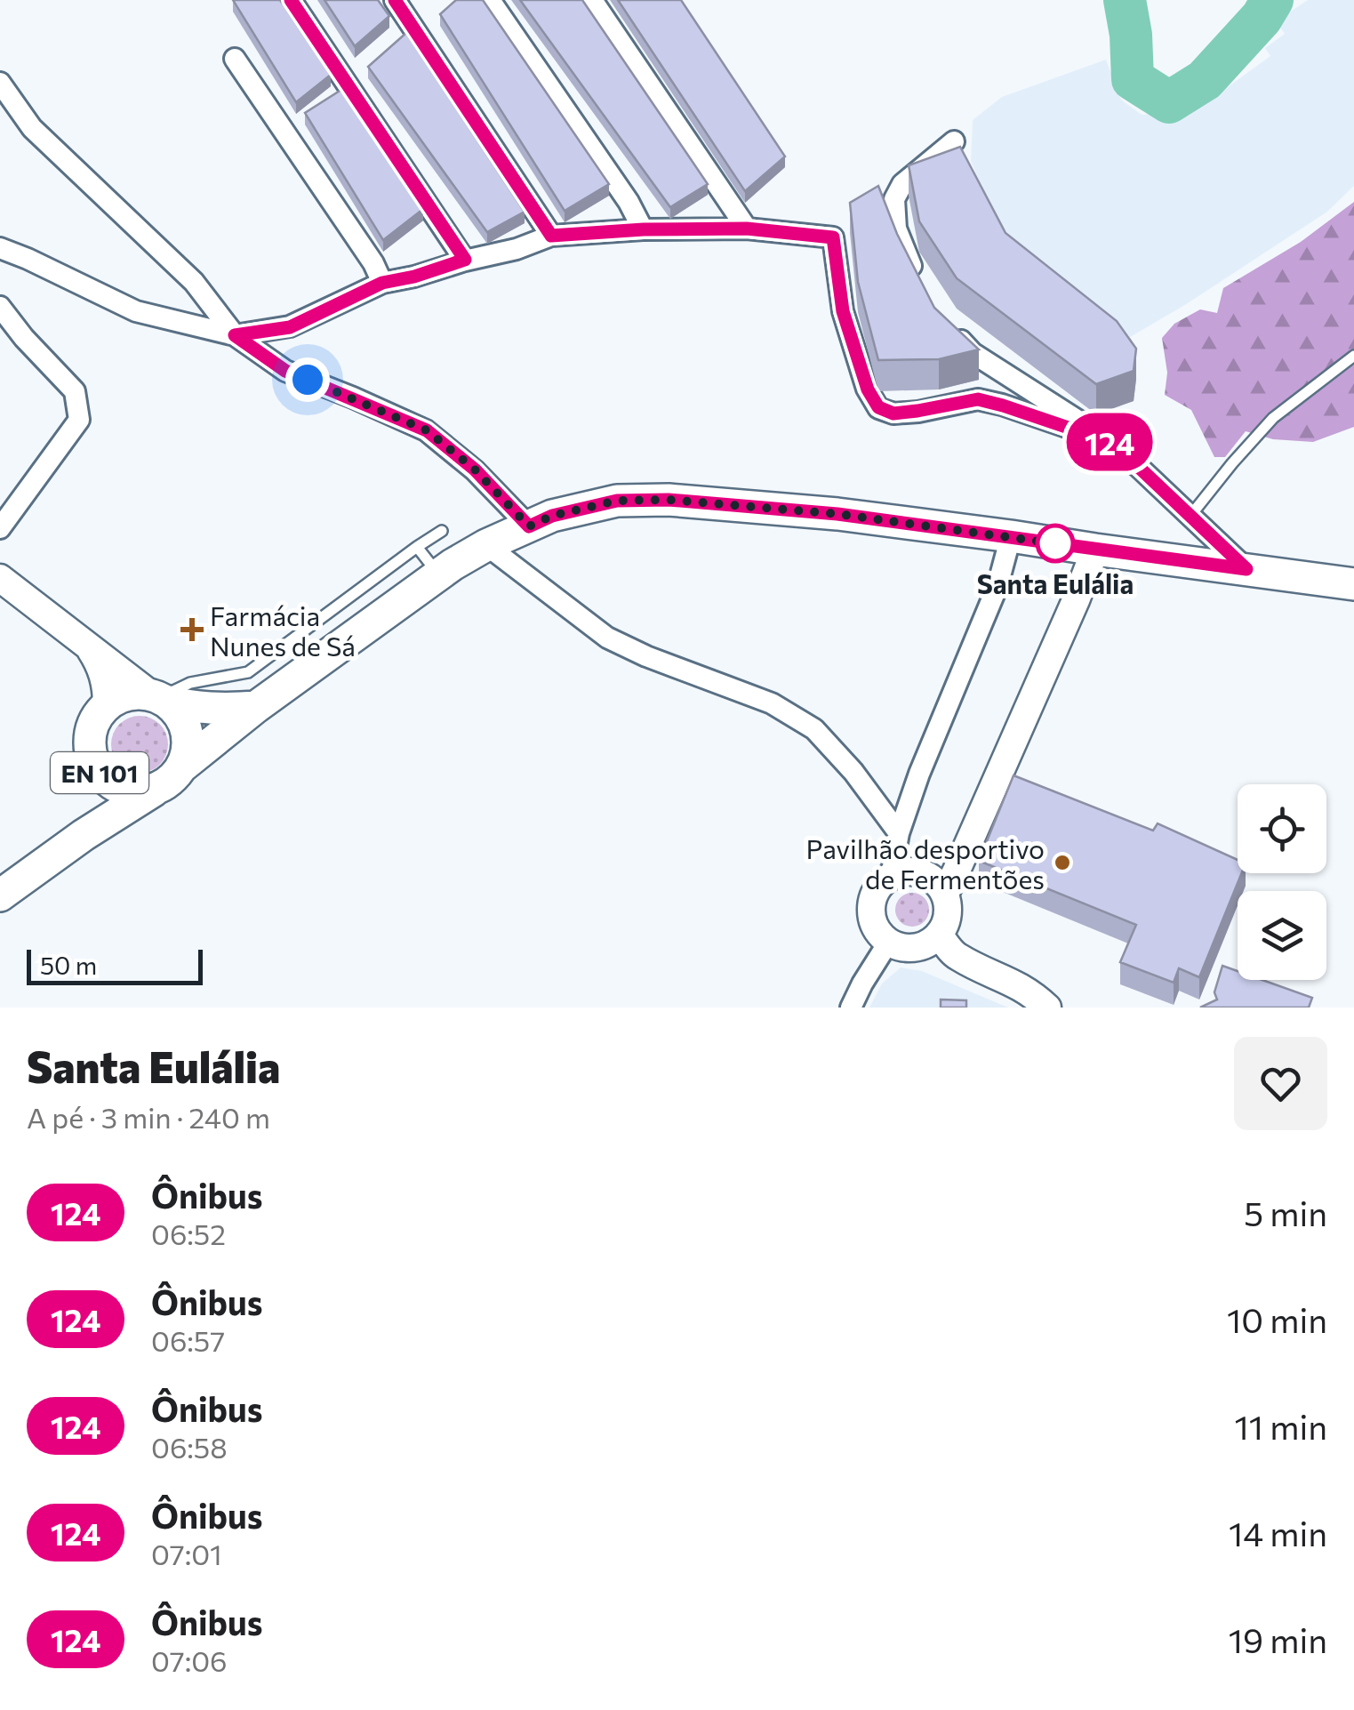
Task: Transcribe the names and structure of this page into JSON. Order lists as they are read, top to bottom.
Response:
{
  "streets": {
    "main road": ["EN 101"]
  },
  "places": {
    "other": ["Santa Eulália", "Pavilhão desportivo de Fermentões"],
    "health": ["Farmácia Nunes de Sá"]
  },
  "lines": ["bus line 124"],
  "scale_bar": "50 m",
  "page": {
    "on_map": "124",
    "scale": "50 m",
    "heading": ["Santa Eulália", "A pé · 3 min · 240 m"],
    "list": [
      {
        "mark": "124",
        "name": "Ônibus",
        "note": "06:52",
        "value": "5 min"
      },
      {
        "mark": "124",
        "name": "Ônibus",
        "note": "06:57",
        "value": "10 min"
      },
      {
        "mark": "124",
        "name": "Ônibus",
        "note": "06:58",
        "value": "11 min"
      },
      {
        "mark": "124",
        "name": "Ônibus",
        "note": "07:01",
        "value": "14 min"
      },
      {
        "mark": "124",
        "name": "Ônibus",
        "note": "07:06",
        "value": "19 min"
      }
    ]
  }
}
